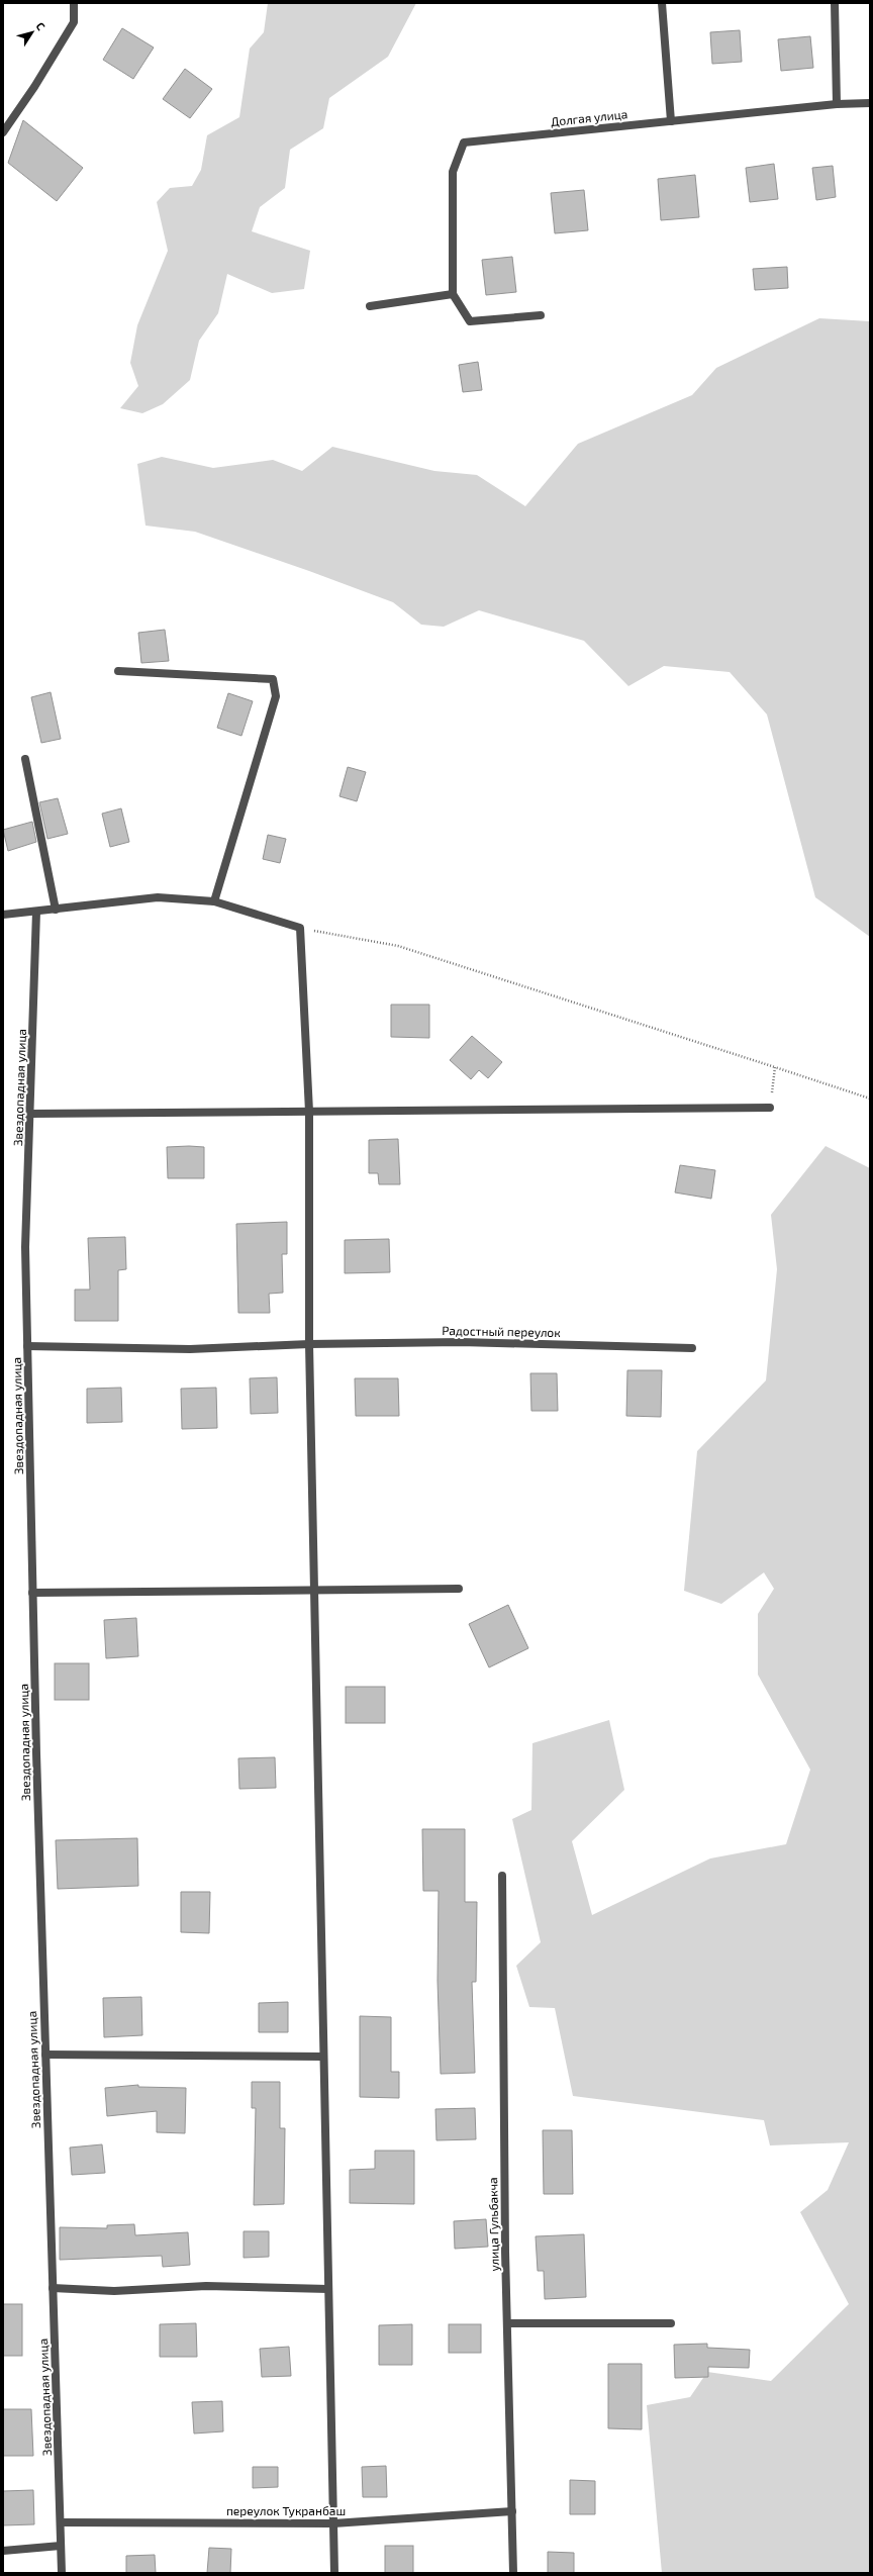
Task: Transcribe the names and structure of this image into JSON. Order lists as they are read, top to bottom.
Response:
{
  "streets": {
    "street": [
      "Долгая улица",
      "Звездопадная улица",
      "Радостный переулок",
      "улица Гульбакча",
      "переулок Тукранбаш"
    ]
  },
  "crossings": [
    ["Звездопадная улица", "Радостный переулок"],
    ["Звездопадная улица", "переулок Тукранбаш"],
    ["улица Гульбакча", "переулок Тукранбаш"]
  ],
  "north": "top right"
}
